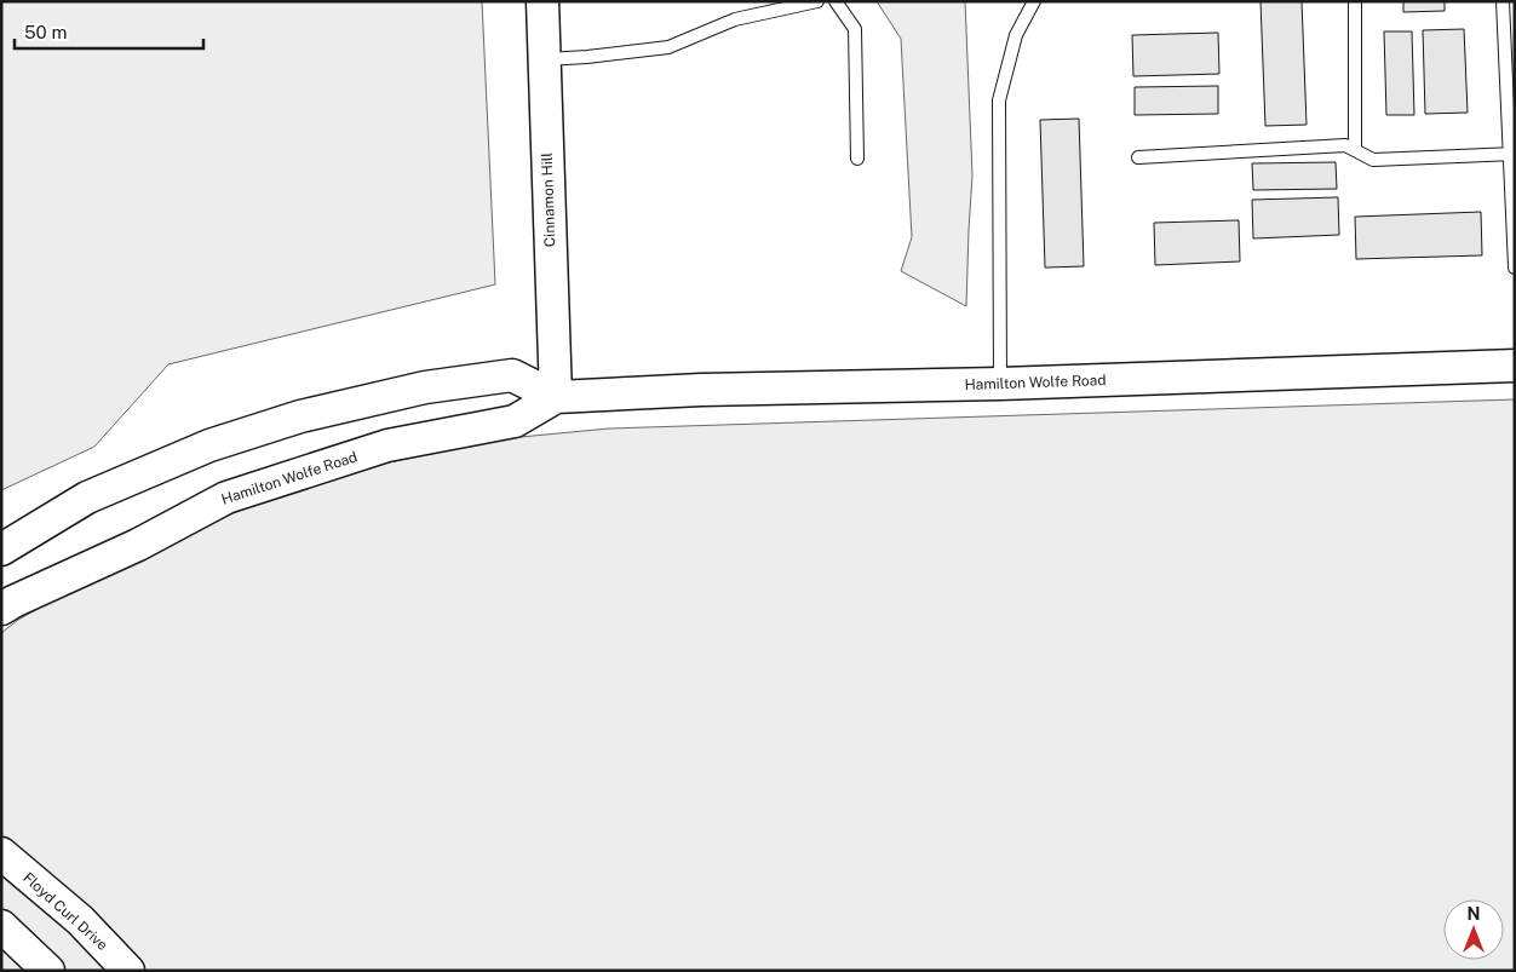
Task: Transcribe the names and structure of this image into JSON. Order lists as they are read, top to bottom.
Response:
{
  "streets": {
    "street": ["Cinnamon Hill", "Hamilton Wolfe Road", "Floyd Curl Drive"]
  },
  "crossings": [
    ["Cinnamon Hill", "Hamilton Wolfe Road"]
  ],
  "scale_bar": "50 m",
  "north": "top"
}
